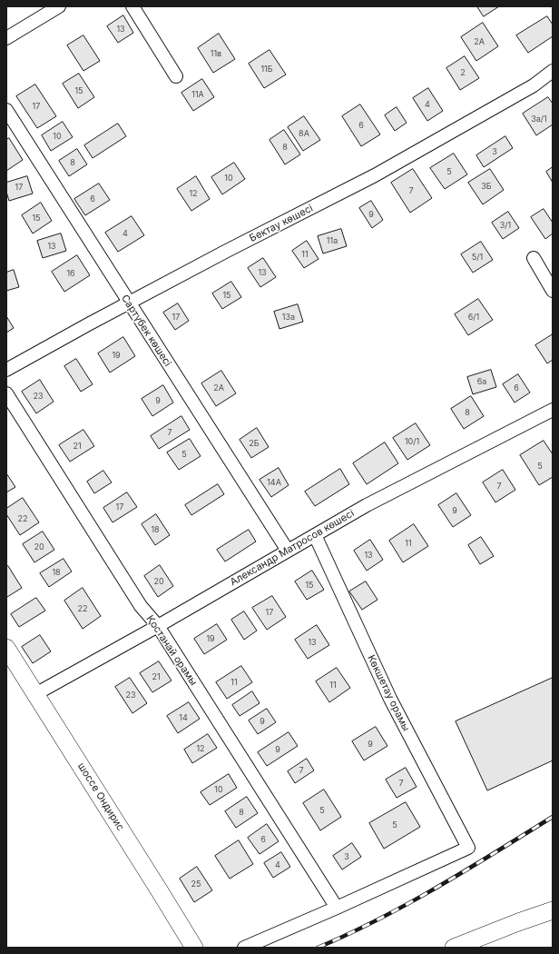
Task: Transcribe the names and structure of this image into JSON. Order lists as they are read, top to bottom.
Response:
{
  "streets": {
    "main road": ["шоссе Ондирис"],
    "street": [
      "Бектау көшесі",
      "Сартүбек көшесі",
      "Александр Матросов көшесі",
      "Қостанай орамы",
      "Көкшетау орамы"
    ]
  },
  "crossings": [
    ["Бектау көшесі", "Сартүбек көшесі"],
    ["Сартүбек көшесі", "Александр Матросов көшесі"],
    ["Александр Матросов көшесі", "Қостанай орамы"],
    ["Александр Матросов көшесі", "Көкшетау орамы"],
    ["Александр Матросов көшесі", "шоссе Ондирис"],
    ["Қостанай орамы", "Көкшетау орамы"]
  ],
  "house_numbers": [
    "13",
    "2А",
    "11в",
    "11Б",
    "2",
    "15",
    "11А",
    "4",
    "17",
    "3а/1",
    "6",
    "8А",
    "10",
    "8",
    "3",
    "8",
    "5",
    "10",
    "3Б",
    "17",
    "7",
    "12",
    "6",
    "9",
    "15",
    "3/1",
    "4",
    "11а",
    "13",
    "11",
    "5/1",
    "13",
    "16",
    "15",
    "17",
    "13а",
    "6/1",
    "19",
    "6а",
    "2А",
    "6",
    "23",
    "9",
    "8",
    "7",
    "10/1",
    "2Б",
    "21",
    "5",
    "5",
    "14А",
    "7",
    "17",
    "9",
    "22",
    "18",
    "11",
    "20",
    "13",
    "18",
    "20",
    "15",
    "22",
    "17",
    "19",
    "13",
    "21",
    "11",
    "11",
    "23",
    "14",
    "9",
    "9",
    "12",
    "9",
    "7",
    "7",
    "10",
    "5",
    "8",
    "5",
    "6",
    "3",
    "4",
    "25"
  ]
}
